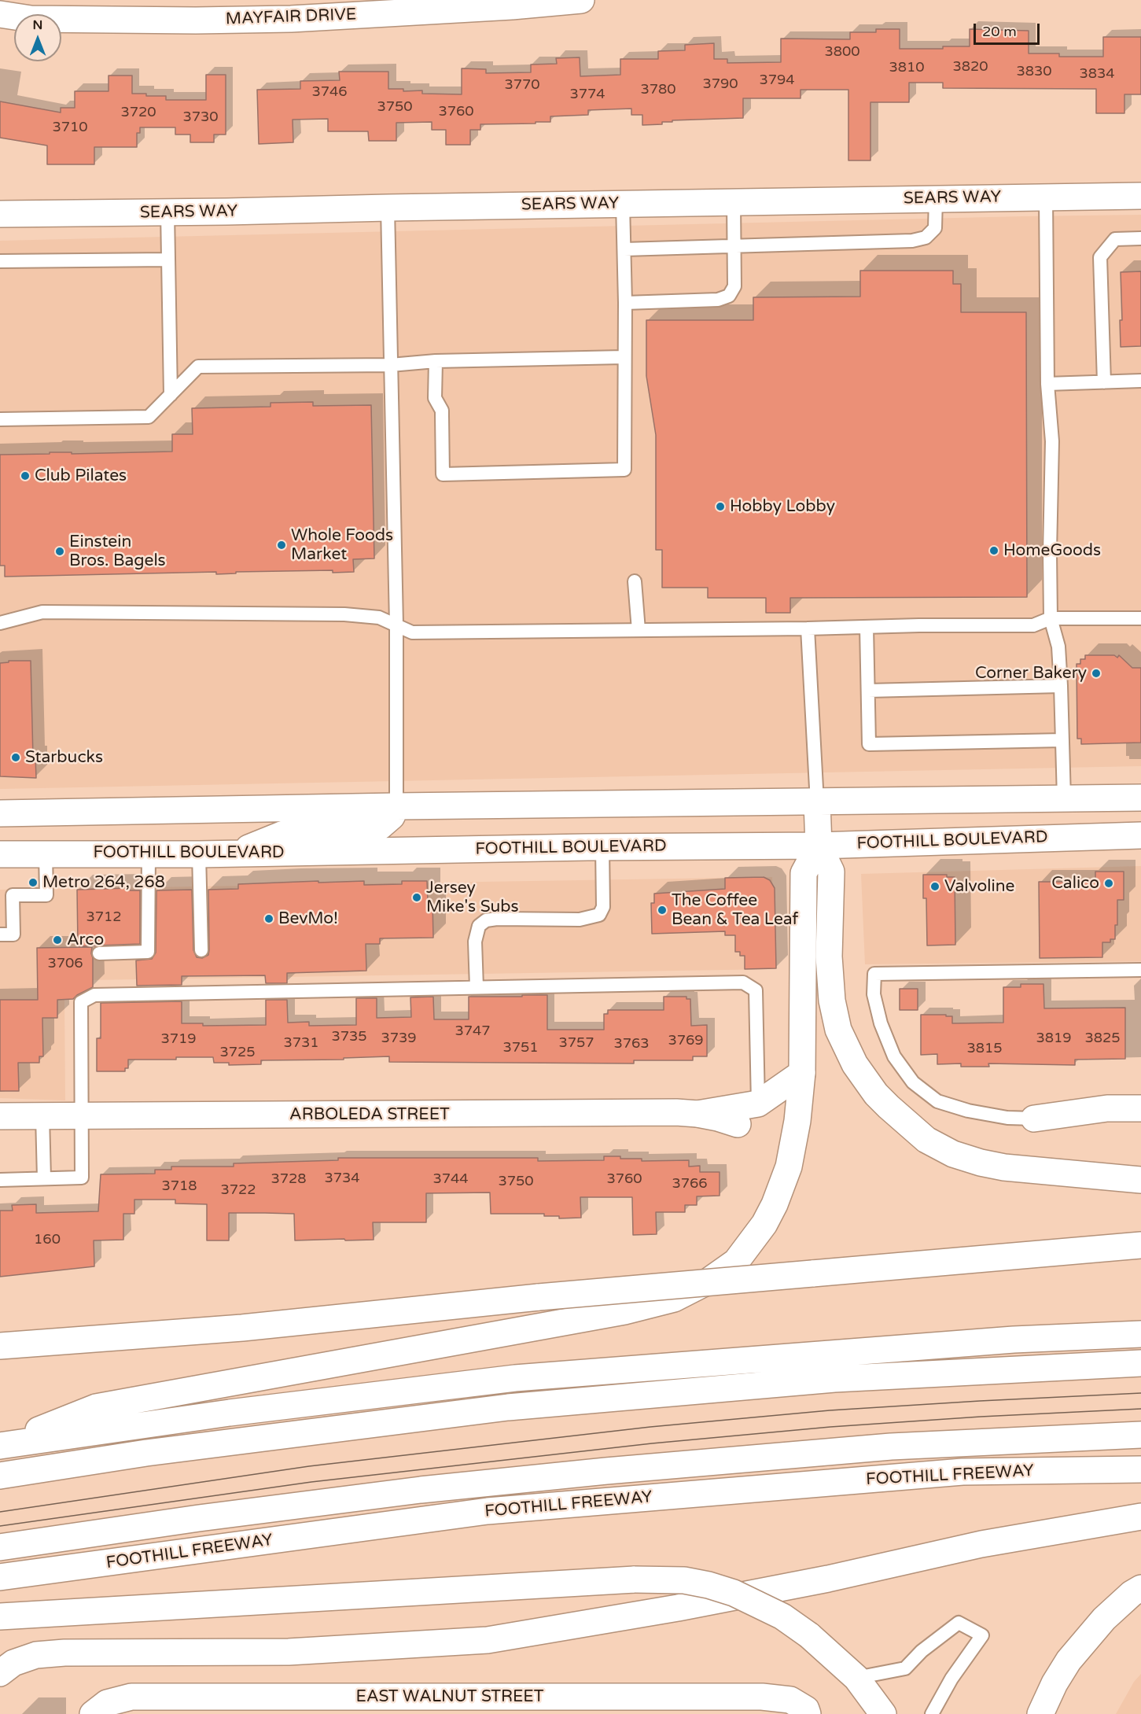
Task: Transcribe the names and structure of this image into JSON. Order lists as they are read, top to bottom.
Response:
{
  "streets": {
    "main road": [
      "MAYFAIR DRIVE",
      "SEARS WAY",
      "FOOTHILL BOULEVARD",
      "ARBOLEDA STREET",
      "FOOTHILL FREEWAY",
      "EAST WALNUT STREET"
    ]
  },
  "places": [
    "Club Pilates",
    "Hobby Lobby",
    "Whole Foods Market",
    "HomeGoods",
    "Einstein Bros. Bagels",
    "Corner Bakery",
    "Starbucks",
    "Metro 264, 268",
    "Calico",
    "Valvoline",
    "Jersey Mike's Subs",
    "The Coffee Bean & Tea Leaf",
    "BevMo!",
    "Arco"
  ],
  "house_numbers": [
    "3800",
    "3820",
    "3810",
    "3830",
    "3834",
    "3794",
    "3790",
    "3770",
    "3780",
    "3746",
    "3774",
    "3750",
    "3760",
    "3720",
    "3730",
    "3710",
    "3712",
    "3706",
    "3747",
    "3735",
    "3739",
    "3819",
    "3825",
    "3719",
    "3769",
    "3731",
    "3757",
    "3763",
    "3751",
    "3815",
    "3725",
    "3734",
    "3728",
    "3744",
    "3760",
    "3750",
    "3766",
    "3718",
    "3722",
    "160"
  ],
  "scale_bar": "20 m",
  "north": "top"
}
